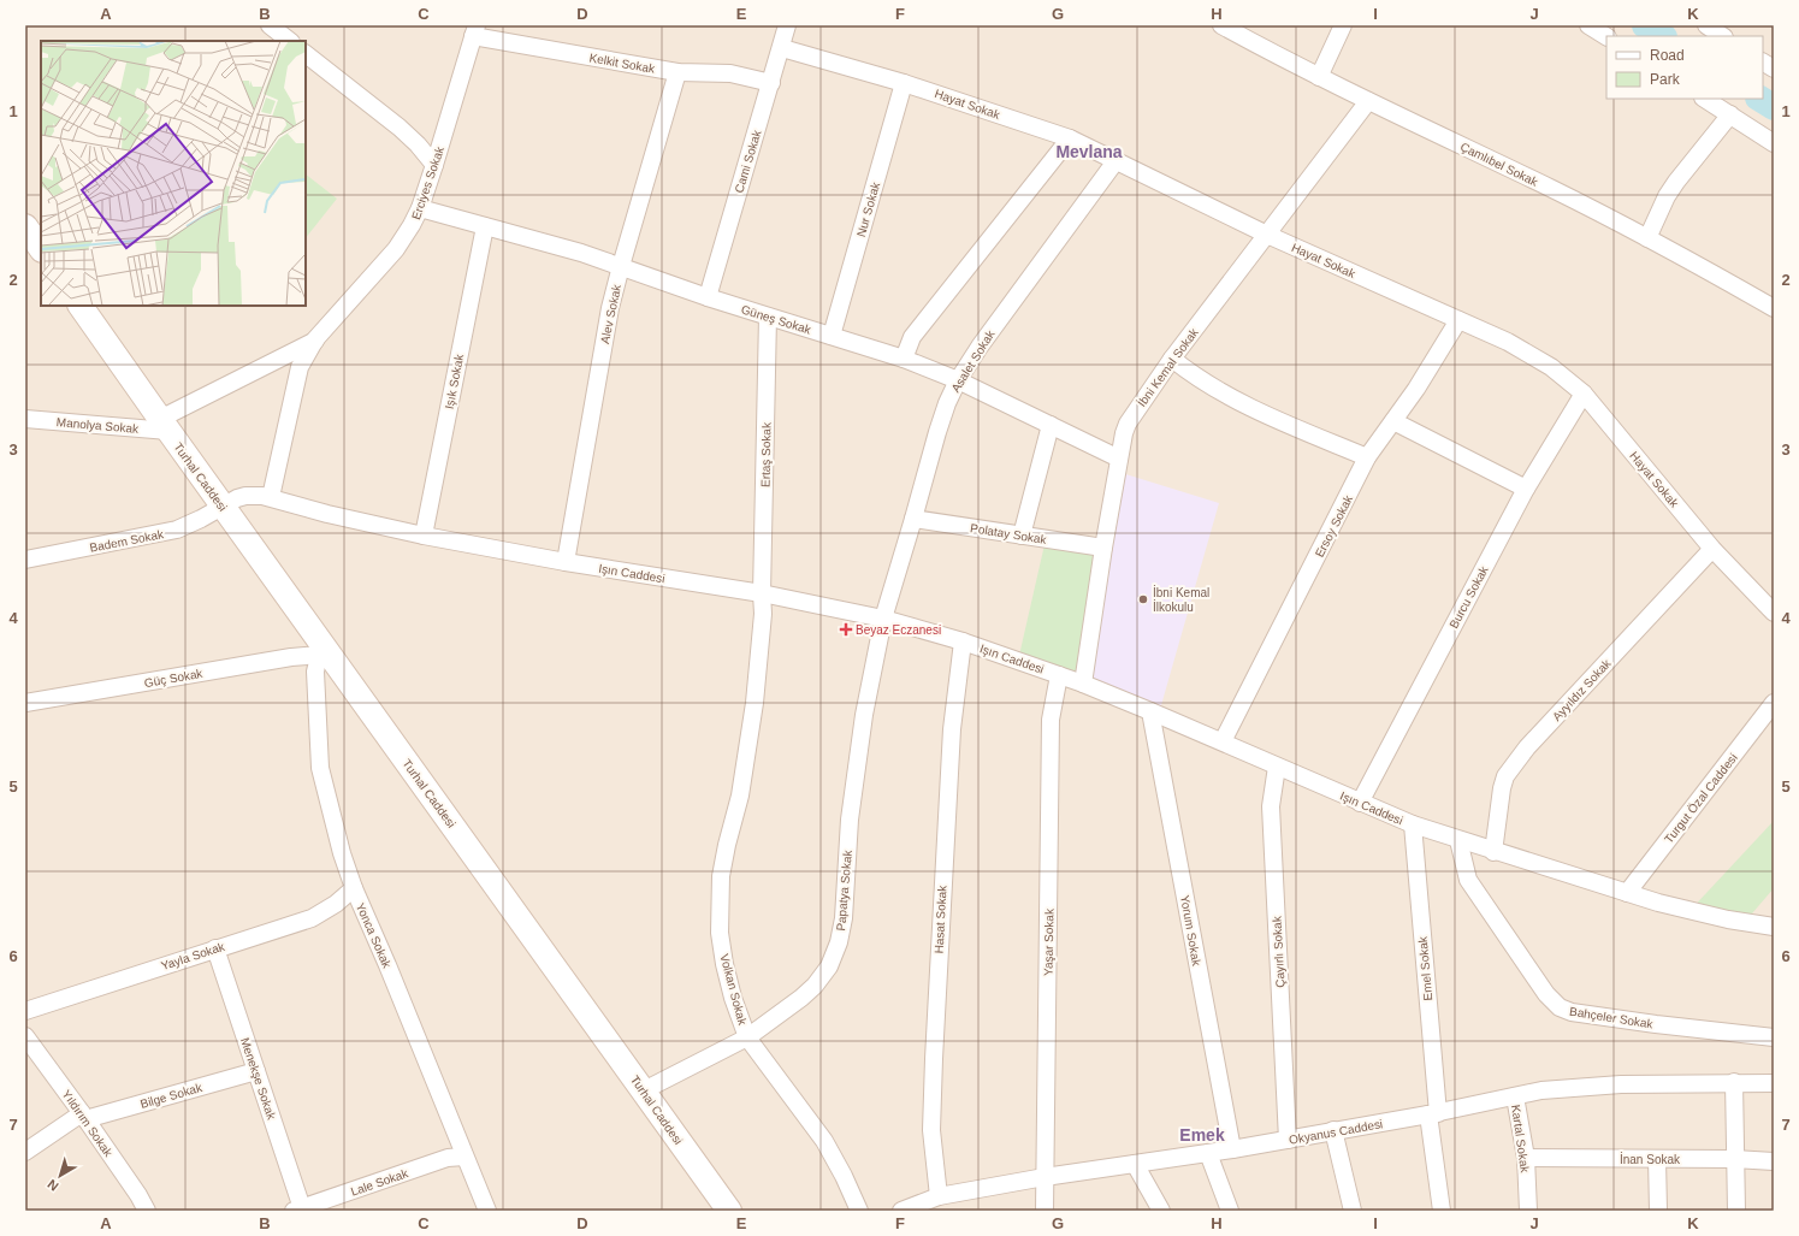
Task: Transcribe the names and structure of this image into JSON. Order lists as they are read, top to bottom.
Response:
{
  "streets": {
    "street": [
      "Kelkit Sokak",
      "Hayat Sokak",
      "Cami Sokak",
      "Çamlıbel Sokak",
      "Erciyes Sokak",
      "Nur Sokak",
      "Alev Sokak",
      "Güneş Sokak",
      "Asalet Sokak",
      "İbni Kemal Sokak",
      "Işık Sokak",
      "Manolya Sokak",
      "Ertaş Sokak",
      "Turhal Caddesi",
      "Ersoy Sokak",
      "Polatay Sokak",
      "Badem Sokak",
      "Işın Caddesi",
      "Burcu Sokak",
      "Güç Sokak",
      "Ayyıldız Sokak",
      "Turgut Özal Caddesi",
      "Papatya Sokak",
      "Hasat Sokak",
      "Yorum Sokak",
      "Yonca Sokak",
      "Yaşar Sokak",
      "Çayırlı Sokak",
      "Yayla Sokak",
      "Emel Sokak",
      "Volkan Sokak",
      "Bahçeler Sokak",
      "Menekşe Sokak",
      "Bilge Sokak",
      "Yıldırım Sokak",
      "Okyanus Caddesi",
      "Kartal Sokak",
      "İnan Sokak",
      "Lale Sokak"
    ]
  },
  "crossings": [
    ["Kelkit Sokak", "Cami Sokak"],
    ["Kelkit Sokak", "Erciyes Sokak"],
    ["Kelkit Sokak", "Alev Sokak"],
    ["Hayat Sokak", "Cami Sokak"],
    ["Hayat Sokak", "Nur Sokak"],
    ["Hayat Sokak", "Asalet Sokak"],
    ["Hayat Sokak", "İbni Kemal Sokak"],
    ["Hayat Sokak", "Ersoy Sokak"],
    ["Hayat Sokak", "Burcu Sokak"],
    ["Hayat Sokak", "Ayyıldız Sokak"],
    ["Cami Sokak", "Güneş Sokak"],
    ["Çamlıbel Sokak", "İbni Kemal Sokak"],
    ["Erciyes Sokak", "Güneş Sokak"],
    ["Erciyes Sokak", "Manolya Sokak"],
    ["Erciyes Sokak", "Turhal Caddesi"],
    ["Erciyes Sokak", "Işın Caddesi"],
    ["Nur Sokak", "Güneş Sokak"],
    ["Alev Sokak", "Güneş Sokak"],
    ["Alev Sokak", "Işın Caddesi"],
    ["Güneş Sokak", "Asalet Sokak"],
    ["Güneş Sokak", "İbni Kemal Sokak"],
    ["Güneş Sokak", "Işık Sokak"],
    ["Güneş Sokak", "Ertaş Sokak"],
    ["Asalet Sokak", "Polatay Sokak"],
    ["Asalet Sokak", "Işın Caddesi"],
    ["Asalet Sokak", "Papatya Sokak"],
    ["İbni Kemal Sokak", "Polatay Sokak"],
    ["İbni Kemal Sokak", "Işın Caddesi"],
    ["Işık Sokak", "Işın Caddesi"],
    ["Manolya Sokak", "Turhal Caddesi"],
    ["Ertaş Sokak", "Işın Caddesi"],
    ["Ertaş Sokak", "Volkan Sokak"],
    ["Turhal Caddesi", "Badem Sokak"],
    ["Turhal Caddesi", "Işın Caddesi"],
    ["Turhal Caddesi", "Güç Sokak"],
    ["Turhal Caddesi", "Papatya Sokak"],
    ["Turhal Caddesi", "Yonca Sokak"],
    ["Ersoy Sokak", "Işın Caddesi"],
    ["Badem Sokak", "Işın Caddesi"],
    ["Işın Caddesi", "Burcu Sokak"],
    ["Işın Caddesi", "Ayyıldız Sokak"],
    ["Işın Caddesi", "Turgut Özal Caddesi"],
    ["Işın Caddesi", "Papatya Sokak"],
    ["Işın Caddesi", "Hasat Sokak"],
    ["Işın Caddesi", "Yorum Sokak"],
    ["Işın Caddesi", "Yaşar Sokak"],
    ["Işın Caddesi", "Çayırlı Sokak"],
    ["Işın Caddesi", "Emel Sokak"],
    ["Işın Caddesi", "Volkan Sokak"],
    ["Işın Caddesi", "Bahçeler Sokak"],
    ["Güç Sokak", "Yonca Sokak"],
    ["Papatya Sokak", "Volkan Sokak"],
    ["Hasat Sokak", "Okyanus Caddesi"],
    ["Yorum Sokak", "Okyanus Caddesi"],
    ["Yonca Sokak", "Yayla Sokak"],
    ["Yonca Sokak", "Lale Sokak"],
    ["Yaşar Sokak", "Okyanus Caddesi"],
    ["Çayırlı Sokak", "Okyanus Caddesi"],
    ["Yayla Sokak", "Menekşe Sokak"],
    ["Emel Sokak", "Okyanus Caddesi"],
    ["Menekşe Sokak", "Bilge Sokak"],
    ["Menekşe Sokak", "Lale Sokak"],
    ["Bilge Sokak", "Yıldırım Sokak"],
    ["Okyanus Caddesi", "Kartal Sokak"],
    ["Kartal Sokak", "İnan Sokak"]
  ],
  "districts": ["Mevlana", "Emek"],
  "places": {
    "other": ["İbni Kemal İlkokulu"],
    "health": ["Beyaz Eczanesi"]
  },
  "legend": ["Road", "Park"],
  "north": "bottom left",
  "grid": {
    "columns": [
      "A",
      "B",
      "C",
      "D",
      "E",
      "F",
      "G",
      "H",
      "I",
      "J",
      "K"
    ],
    "rows": [
      "1",
      "2",
      "3",
      "4",
      "5",
      "6",
      "7"
    ]
  }
}
